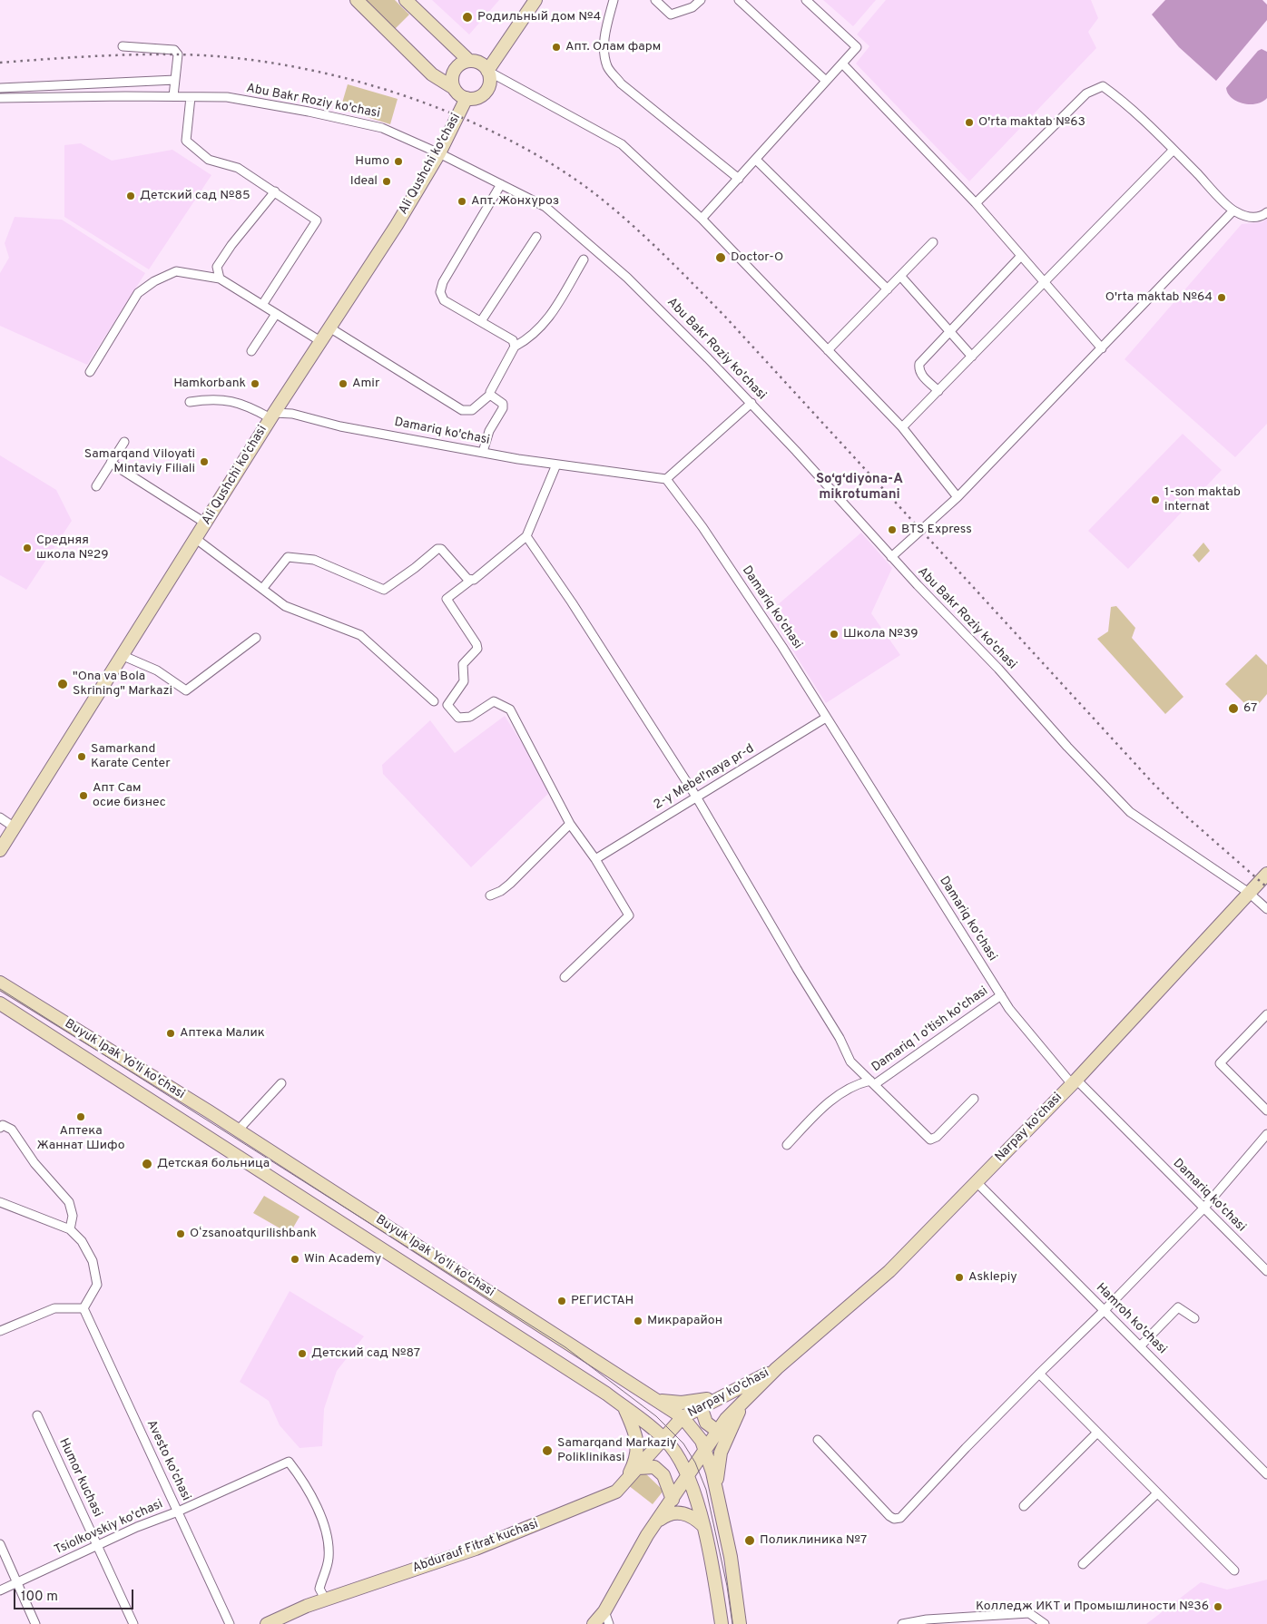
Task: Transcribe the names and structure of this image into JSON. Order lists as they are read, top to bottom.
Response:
{
  "streets": {
    "main road": [
      "Ali Qushchi ko'chasi",
      "Buyuk Ipak Yo'li ko'chasi",
      "Narpay ko'chasi",
      "Abdurauf Fitrat kuchasi"
    ],
    "street": [
      "Abu Bakr Roziy ko'chasi",
      "Damariq ko'chasi",
      "2-y Mebel'naya pr-d",
      "Damariq 1 o'tish ko'chasi",
      "Hamroh ko'chasi",
      "Avesto ko'chasi",
      "Humor kuchasi",
      "Tsiolkovskiy ko'chasi"
    ]
  },
  "crossings": [
    ["Abu Bakr Roziy ko'chasi", "Ali Qushchi ko'chasi"],
    ["Abu Bakr Roziy ko'chasi", "Narpay ko'chasi"],
    ["Ali Qushchi ko'chasi", "Damariq ko'chasi"],
    ["Damariq ko'chasi", "2-y Mebel'naya pr-d"],
    ["Damariq ko'chasi", "Damariq 1 o'tish ko'chasi"],
    ["Damariq ko'chasi", "Narpay ko'chasi"],
    ["Buyuk Ipak Yo'li ko'chasi", "Narpay ko'chasi"],
    ["Buyuk Ipak Yo'li ko'chasi", "Abdurauf Fitrat kuchasi"],
    ["Narpay ko'chasi", "Hamroh ko'chasi"],
    ["Narpay ko'chasi", "Abdurauf Fitrat kuchasi"],
    ["Avesto ko'chasi", "Tsiolkovskiy ko'chasi"],
    ["Humor kuchasi", "Tsiolkovskiy ko'chasi"],
    ["Tsiolkovskiy ko'chasi", "Abdurauf Fitrat kuchasi"]
  ],
  "districts": ["So‘g‘diyona-А mikrotumani"],
  "places": [
    "Родильный дом №4",
    "Апт. Олам фарм",
    "O'rta maktab №63",
    "Humo",
    "Ideal",
    "Детский сад №85",
    "Апт. Жонхуроз",
    "Doctor-O",
    "O'rta maktab №64",
    "Hamkorbank",
    "Amir",
    "Samarqand Viloyati Mintaviy Filiali",
    "1-son maktab internat",
    "BTS Express",
    "Средняя школа №29",
    "Школа №39",
    "\"Ona va Bola Skrining\" Markazi",
    "67",
    "Samarkand Karate Center",
    "Апт Сам осие бизнес",
    "Аптека Малик",
    "Аптека Жаннат Шифо",
    "Детская больница",
    "Oʻzsanoatqurilishbank",
    "Win Academy",
    "Asklepiy",
    "РЕГИСТАН",
    "Микрарайон",
    "Детский сад №87",
    "Samarqand Markaziy Poliklinikasi",
    "Поликлиника №7",
    "Колледж ИКТ и Промышлиности №36"
  ],
  "scale_bar": "100 m"
}
